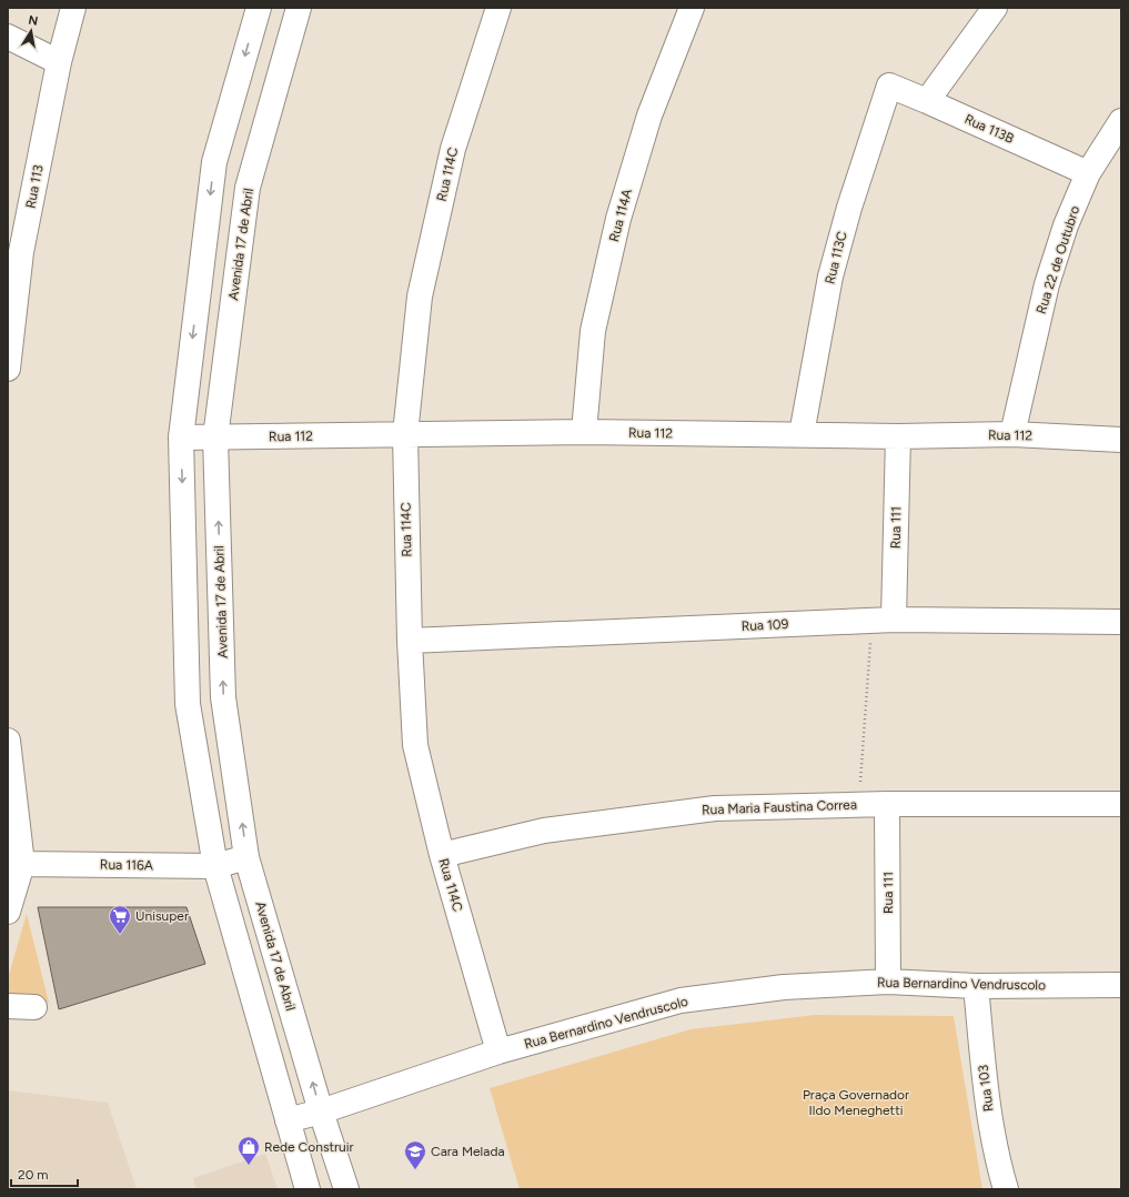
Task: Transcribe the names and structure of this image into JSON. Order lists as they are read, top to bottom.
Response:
{
  "streets": {
    "street": [
      "Rua 113B",
      "Rua 114C",
      "Rua 113",
      "Rua 114A",
      "Avenida 17 de Abril",
      "Rua 113C",
      "Rua 22 de Outubro",
      "Rua 112",
      "Rua 111",
      "Rua 109",
      "Rua Maria Faustina Correa",
      "Rua 116A",
      "Rua Bernardino Vendruscolo",
      "Rua 103"
    ]
  },
  "crossings": [
    ["Rua 113B", "Rua 113C"],
    ["Rua 113B", "Rua 22 de Outubro"],
    ["Rua 114C", "Rua 112"],
    ["Rua 114C", "Rua 109"],
    ["Rua 114C", "Rua Maria Faustina Correa"],
    ["Rua 114C", "Rua Bernardino Vendruscolo"],
    ["Rua 114A", "Rua 112"],
    ["Avenida 17 de Abril", "Rua 112"],
    ["Avenida 17 de Abril", "Rua 116A"],
    ["Avenida 17 de Abril", "Rua Bernardino Vendruscolo"],
    ["Rua 113C", "Rua 112"],
    ["Rua 22 de Outubro", "Rua 112"],
    ["Rua 112", "Rua 111"],
    ["Rua 111", "Rua 109"],
    ["Rua 111", "Rua Maria Faustina Correa"],
    ["Rua 111", "Rua Bernardino Vendruscolo"],
    ["Rua Bernardino Vendruscolo", "Rua 103"]
  ],
  "parks": ["Praça Governador Ildo Meneghetti"],
  "places": {
    "supermarket": ["Unisuper"],
    "shop": ["Rede Construir"],
    "school or university": ["Cara Melada"]
  },
  "scale_bar": "20 m",
  "north": "top"
}
